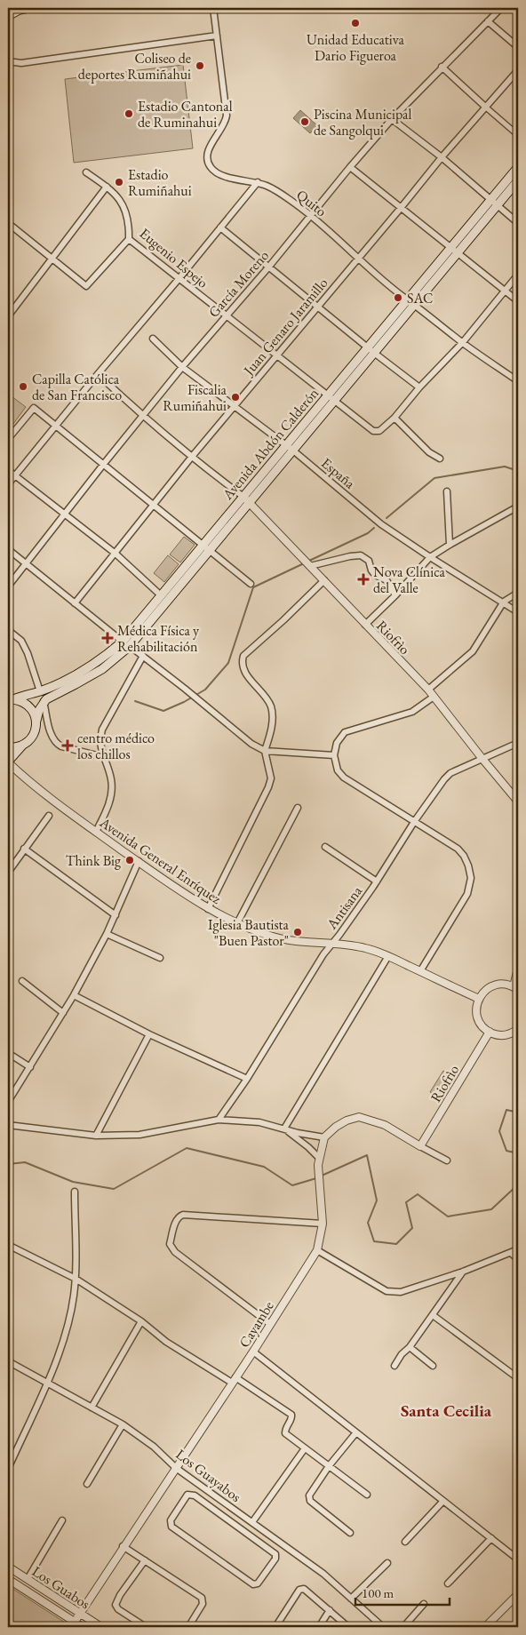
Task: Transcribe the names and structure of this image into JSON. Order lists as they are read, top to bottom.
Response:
{
  "streets": {
    "main road": ["Avenida Abdón Calderón"],
    "street": [
      "Quito",
      "Eugenio Espejo",
      "García Moreno",
      "Juan Genaro Jaramillo",
      "España",
      "Riofrìo",
      "Avenida General Enríquez",
      "Antisana",
      "Cayambe",
      "Los Guayabos",
      "Los Guabos"
    ]
  },
  "crossings": [
    ["Quito", "García Moreno"],
    ["Quito", "Juan Genaro Jaramillo"],
    ["Quito", "Avenida Abdón Calderón"],
    ["Eugenio Espejo", "García Moreno"],
    ["Eugenio Espejo", "Juan Genaro Jaramillo"],
    ["Eugenio Espejo", "Avenida Abdón Calderón"],
    ["García Moreno", "España"],
    ["Juan Genaro Jaramillo", "España"],
    ["Avenida Abdón Calderón", "España"],
    ["Avenida Abdón Calderón", "Riofrìo"],
    ["Riofrìo", "Antisana"],
    ["Avenida General Enríquez", "Antisana"],
    ["Cayambe", "Los Guayabos"],
    ["Cayambe", "Los Guabos"]
  ],
  "districts": ["Santa Cecilia"],
  "places": {
    "other": [
      "Unidad Educativa Dario Figueroa",
      "Coliseo de deportes Rumiñahui",
      "Estadio Cantonal de Ruminahui",
      "Piscina Municipal de Sangolqui",
      "Estadio Rumiñahui",
      "SAC",
      "Capilla Católica de San Francisco",
      "Fiscalia Rumiñahui",
      "Think Big",
      "Iglesia Bautista \"Buen Pastor\""
    ],
    "health": ["Nova Clínica del Valle", "Médica Física y Rehabilitación", "centro médico los chillos"]
  },
  "scale_bar": "100 m"
}
